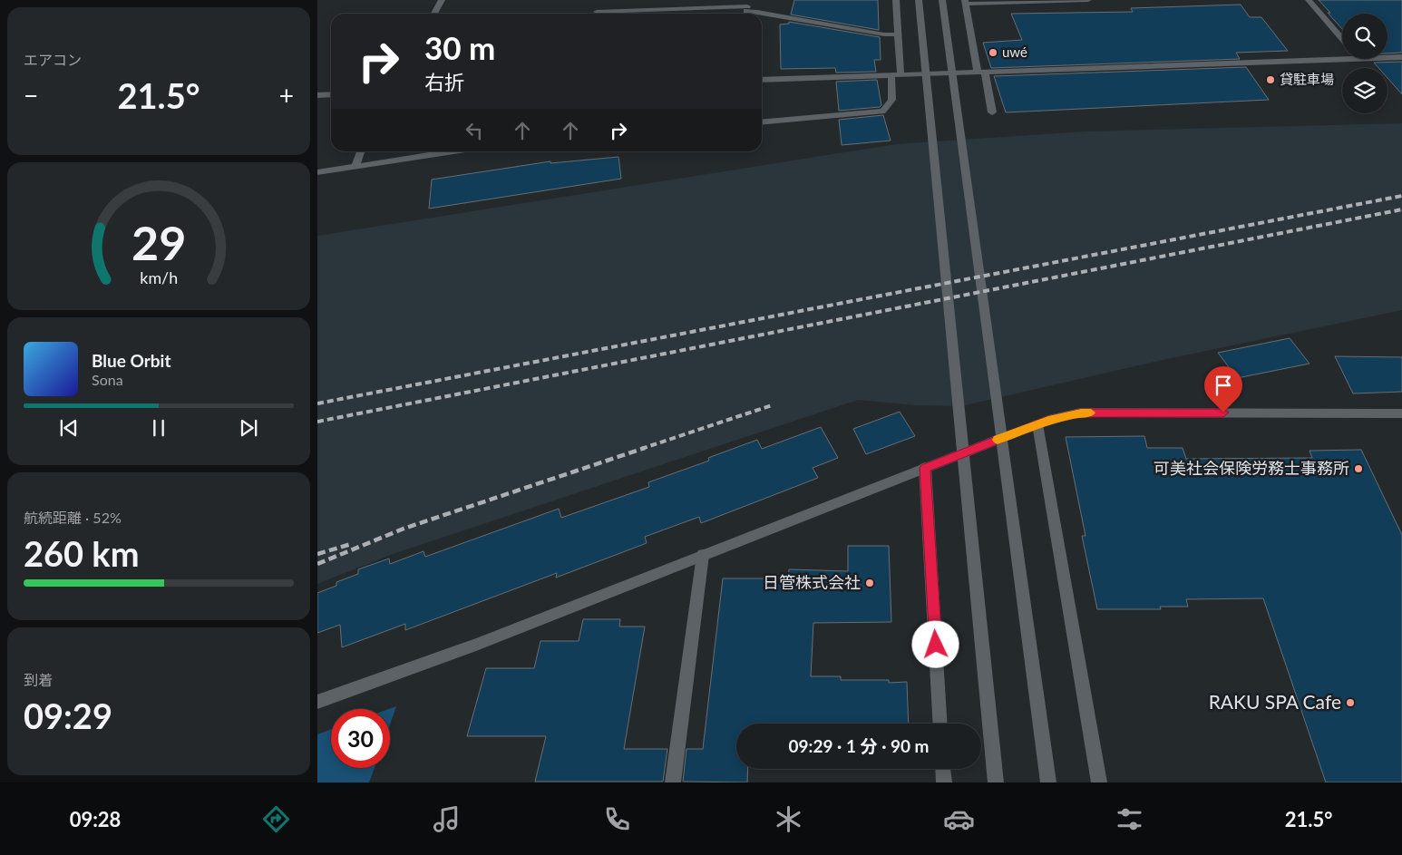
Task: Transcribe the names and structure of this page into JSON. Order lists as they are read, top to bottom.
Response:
{
  "places": [
    "uwé",
    "貸駐車場",
    "可美社会保険労務士事務所",
    "日管株式会社",
    "RAKU SPA Cafe"
  ],
  "page": {
    "tile": [
      "エアコン",
      ["航続距離 · 52%", "260 km"],
      ["到着", "09:29"]
    ],
    "turn": ["30 m", "右折"],
    "heat": ["−", "21.5°", "+"],
    "song": ["Blue Orbit", "Sona"],
    "limit": "30",
    "trip": "09:29 · 1 分 · 90 m",
    "tabs": ["09:28", "21.5°"],
    "gauge": ["29", "km/h"]
  }
}
